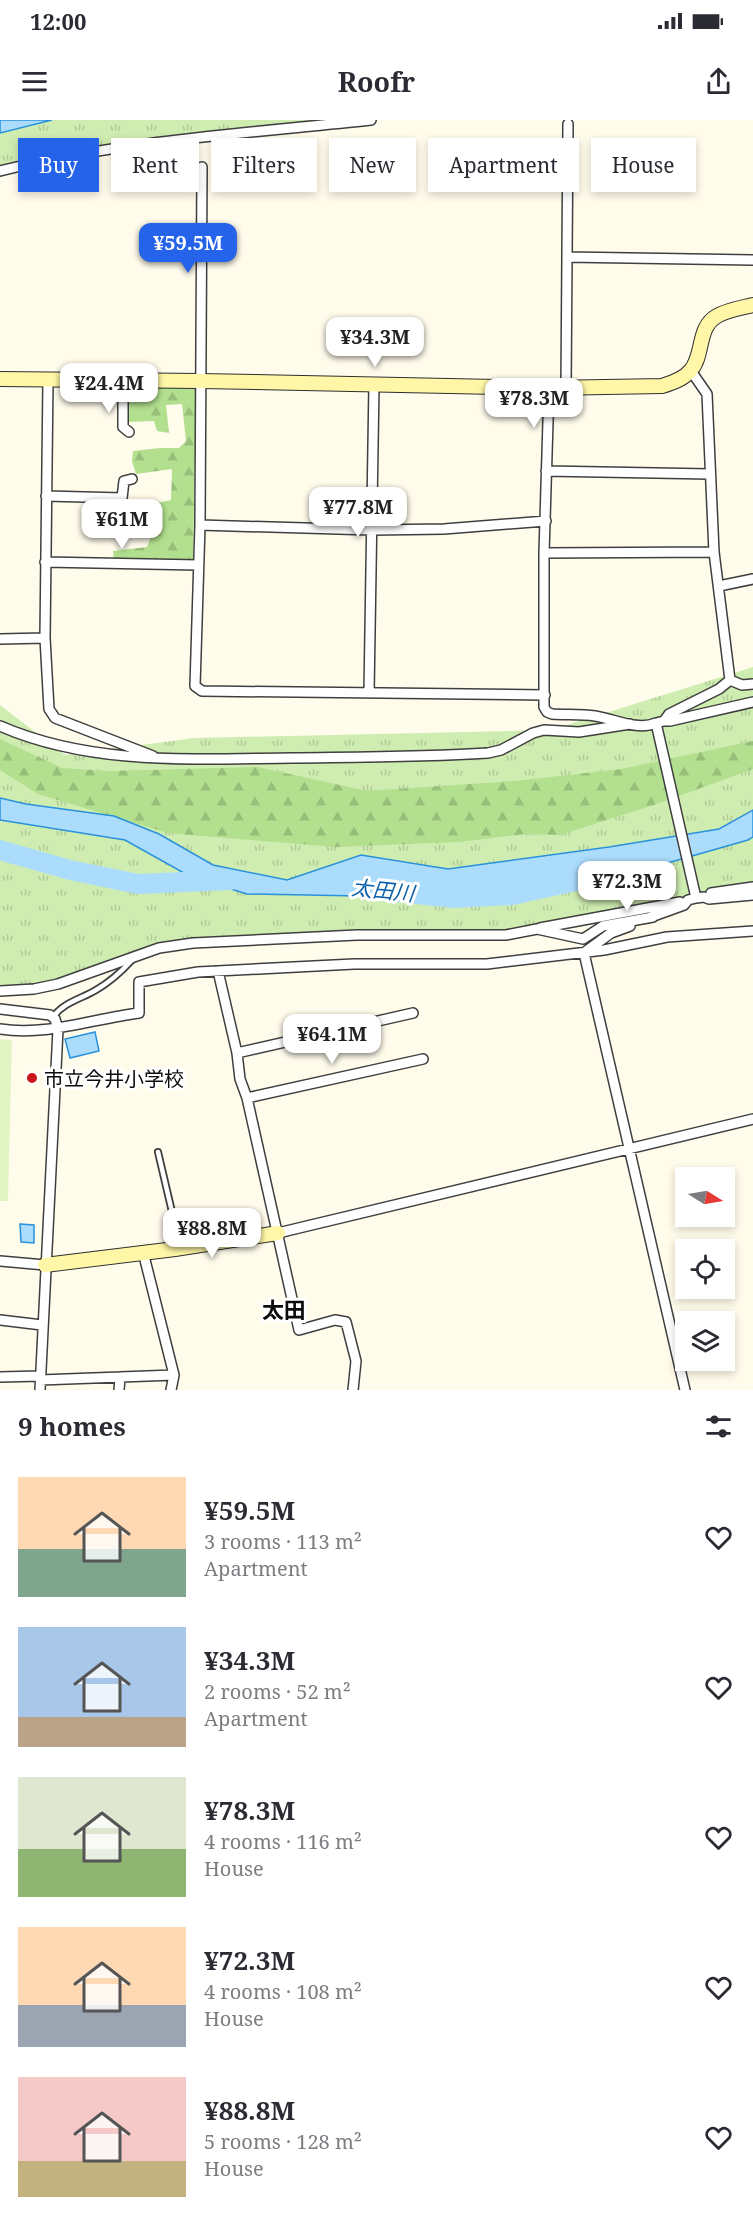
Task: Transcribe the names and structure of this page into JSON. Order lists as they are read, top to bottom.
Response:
{
  "districts": ["太田"],
  "water": ["太田川"],
  "places": ["市立今井小学校"],
  "north": "right",
  "page": {
    "status": "12:00",
    "header": "Roofr",
    "chip": [
      "Buy",
      "Rent",
      "Filters",
      "New",
      "Apartment",
      "House"
    ],
    "price": [
      "¥59.5M",
      "¥34.3M",
      "¥24.4M",
      "¥78.3M",
      "¥77.8M",
      "¥61M",
      "¥72.3M",
      "¥64.1M",
      "¥88.8M"
    ],
    "heading": "9 homes",
    "list": [
      {
        "name": "¥59.5M",
        "note": "3 rooms · 113 m² · Apartment"
      },
      {
        "name": "¥34.3M",
        "note": "2 rooms · 52 m² · Apartment"
      },
      {
        "name": "¥78.3M",
        "note": "4 rooms · 116 m² · House"
      },
      {
        "name": "¥72.3M",
        "note": "4 rooms · 108 m² · House"
      },
      {
        "name": "¥88.8M",
        "note": "5 rooms · 128 m² · House"
      }
    ]
  }
}
